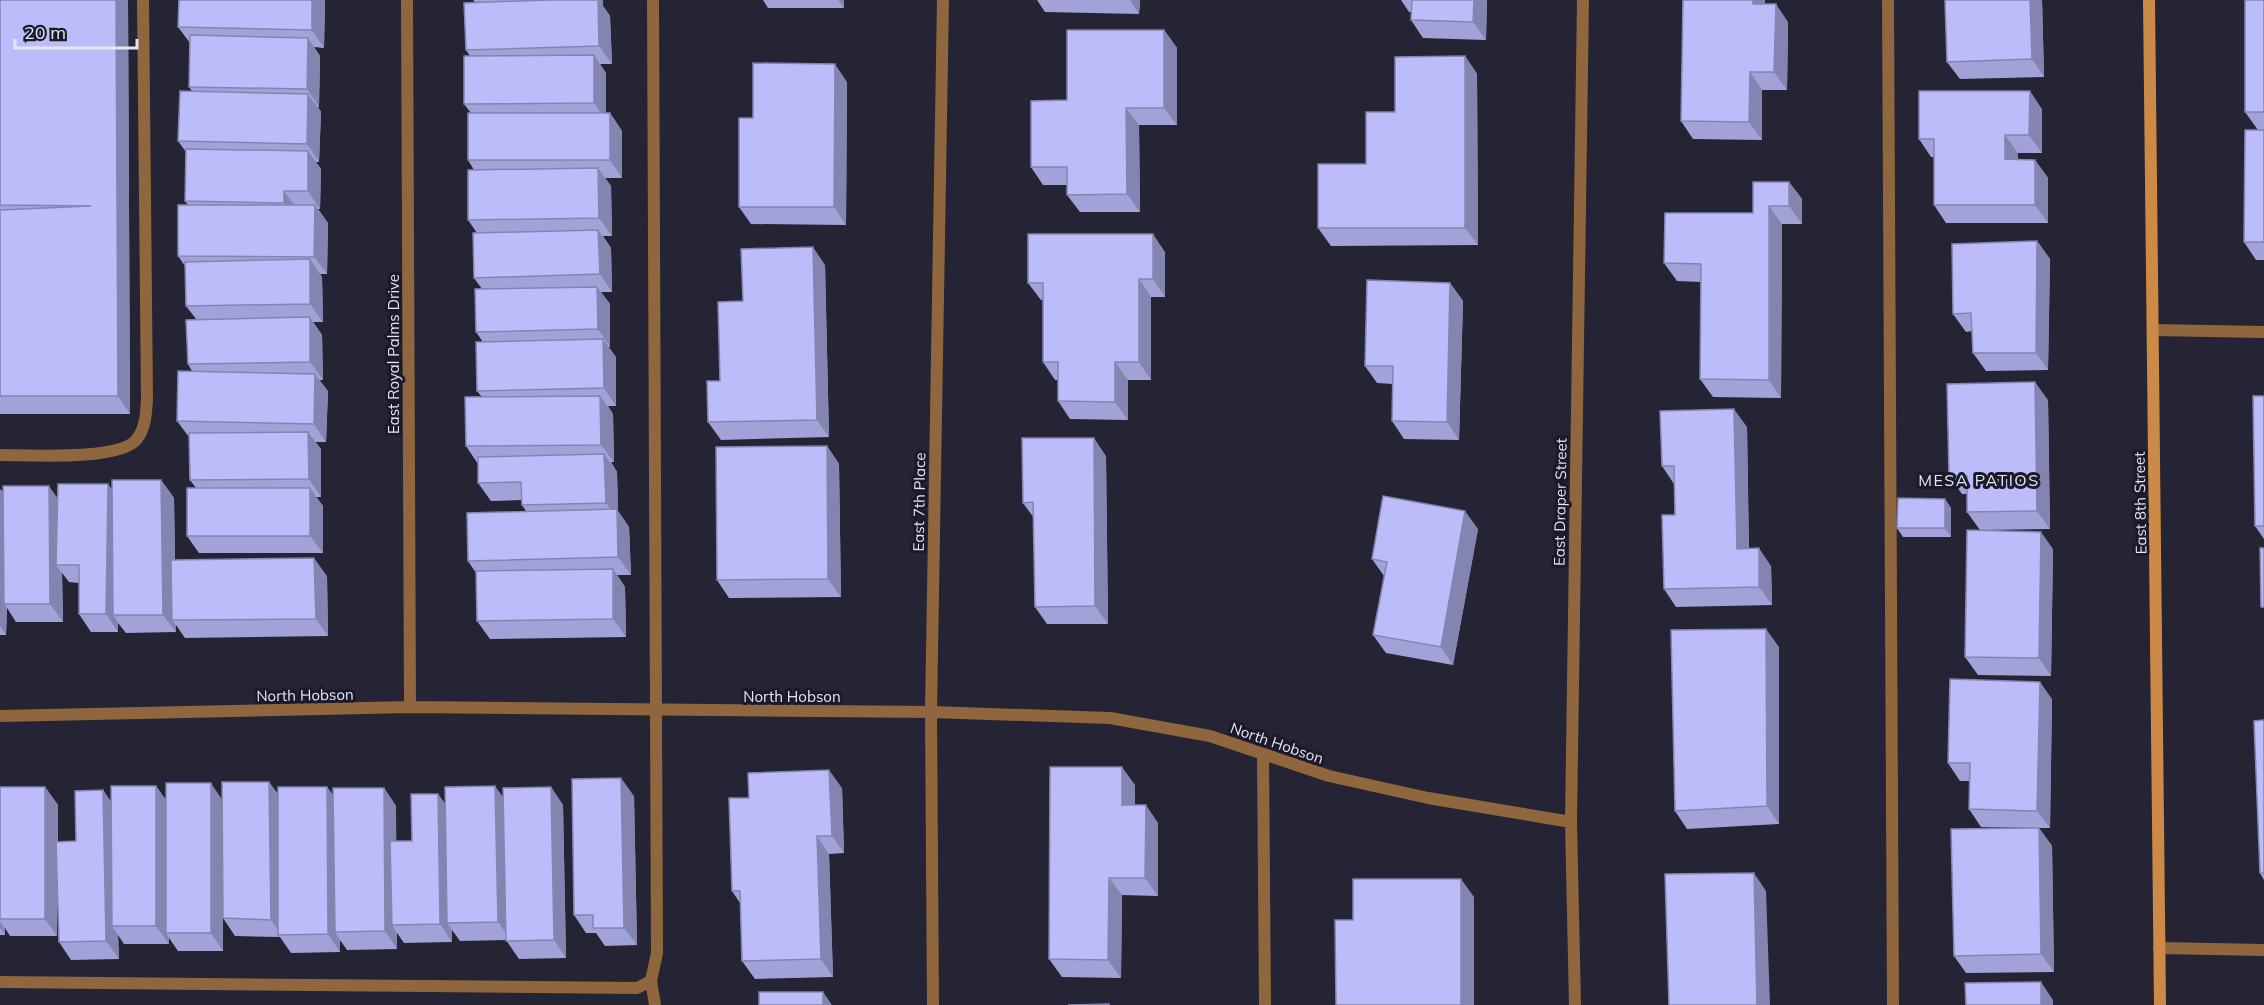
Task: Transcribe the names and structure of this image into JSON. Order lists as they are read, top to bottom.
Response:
{
  "streets": {
    "street": [
      "East Royal Palms Drive",
      "East 7th Place",
      "East Draper Street",
      "East 8th Street",
      "North Hobson"
    ]
  },
  "crossings": [
    ["East Royal Palms Drive", "North Hobson"],
    ["East 7th Place", "North Hobson"],
    ["East Draper Street", "North Hobson"]
  ],
  "districts": ["MESA PATIOS"],
  "scale_bar": "20 m"
}
